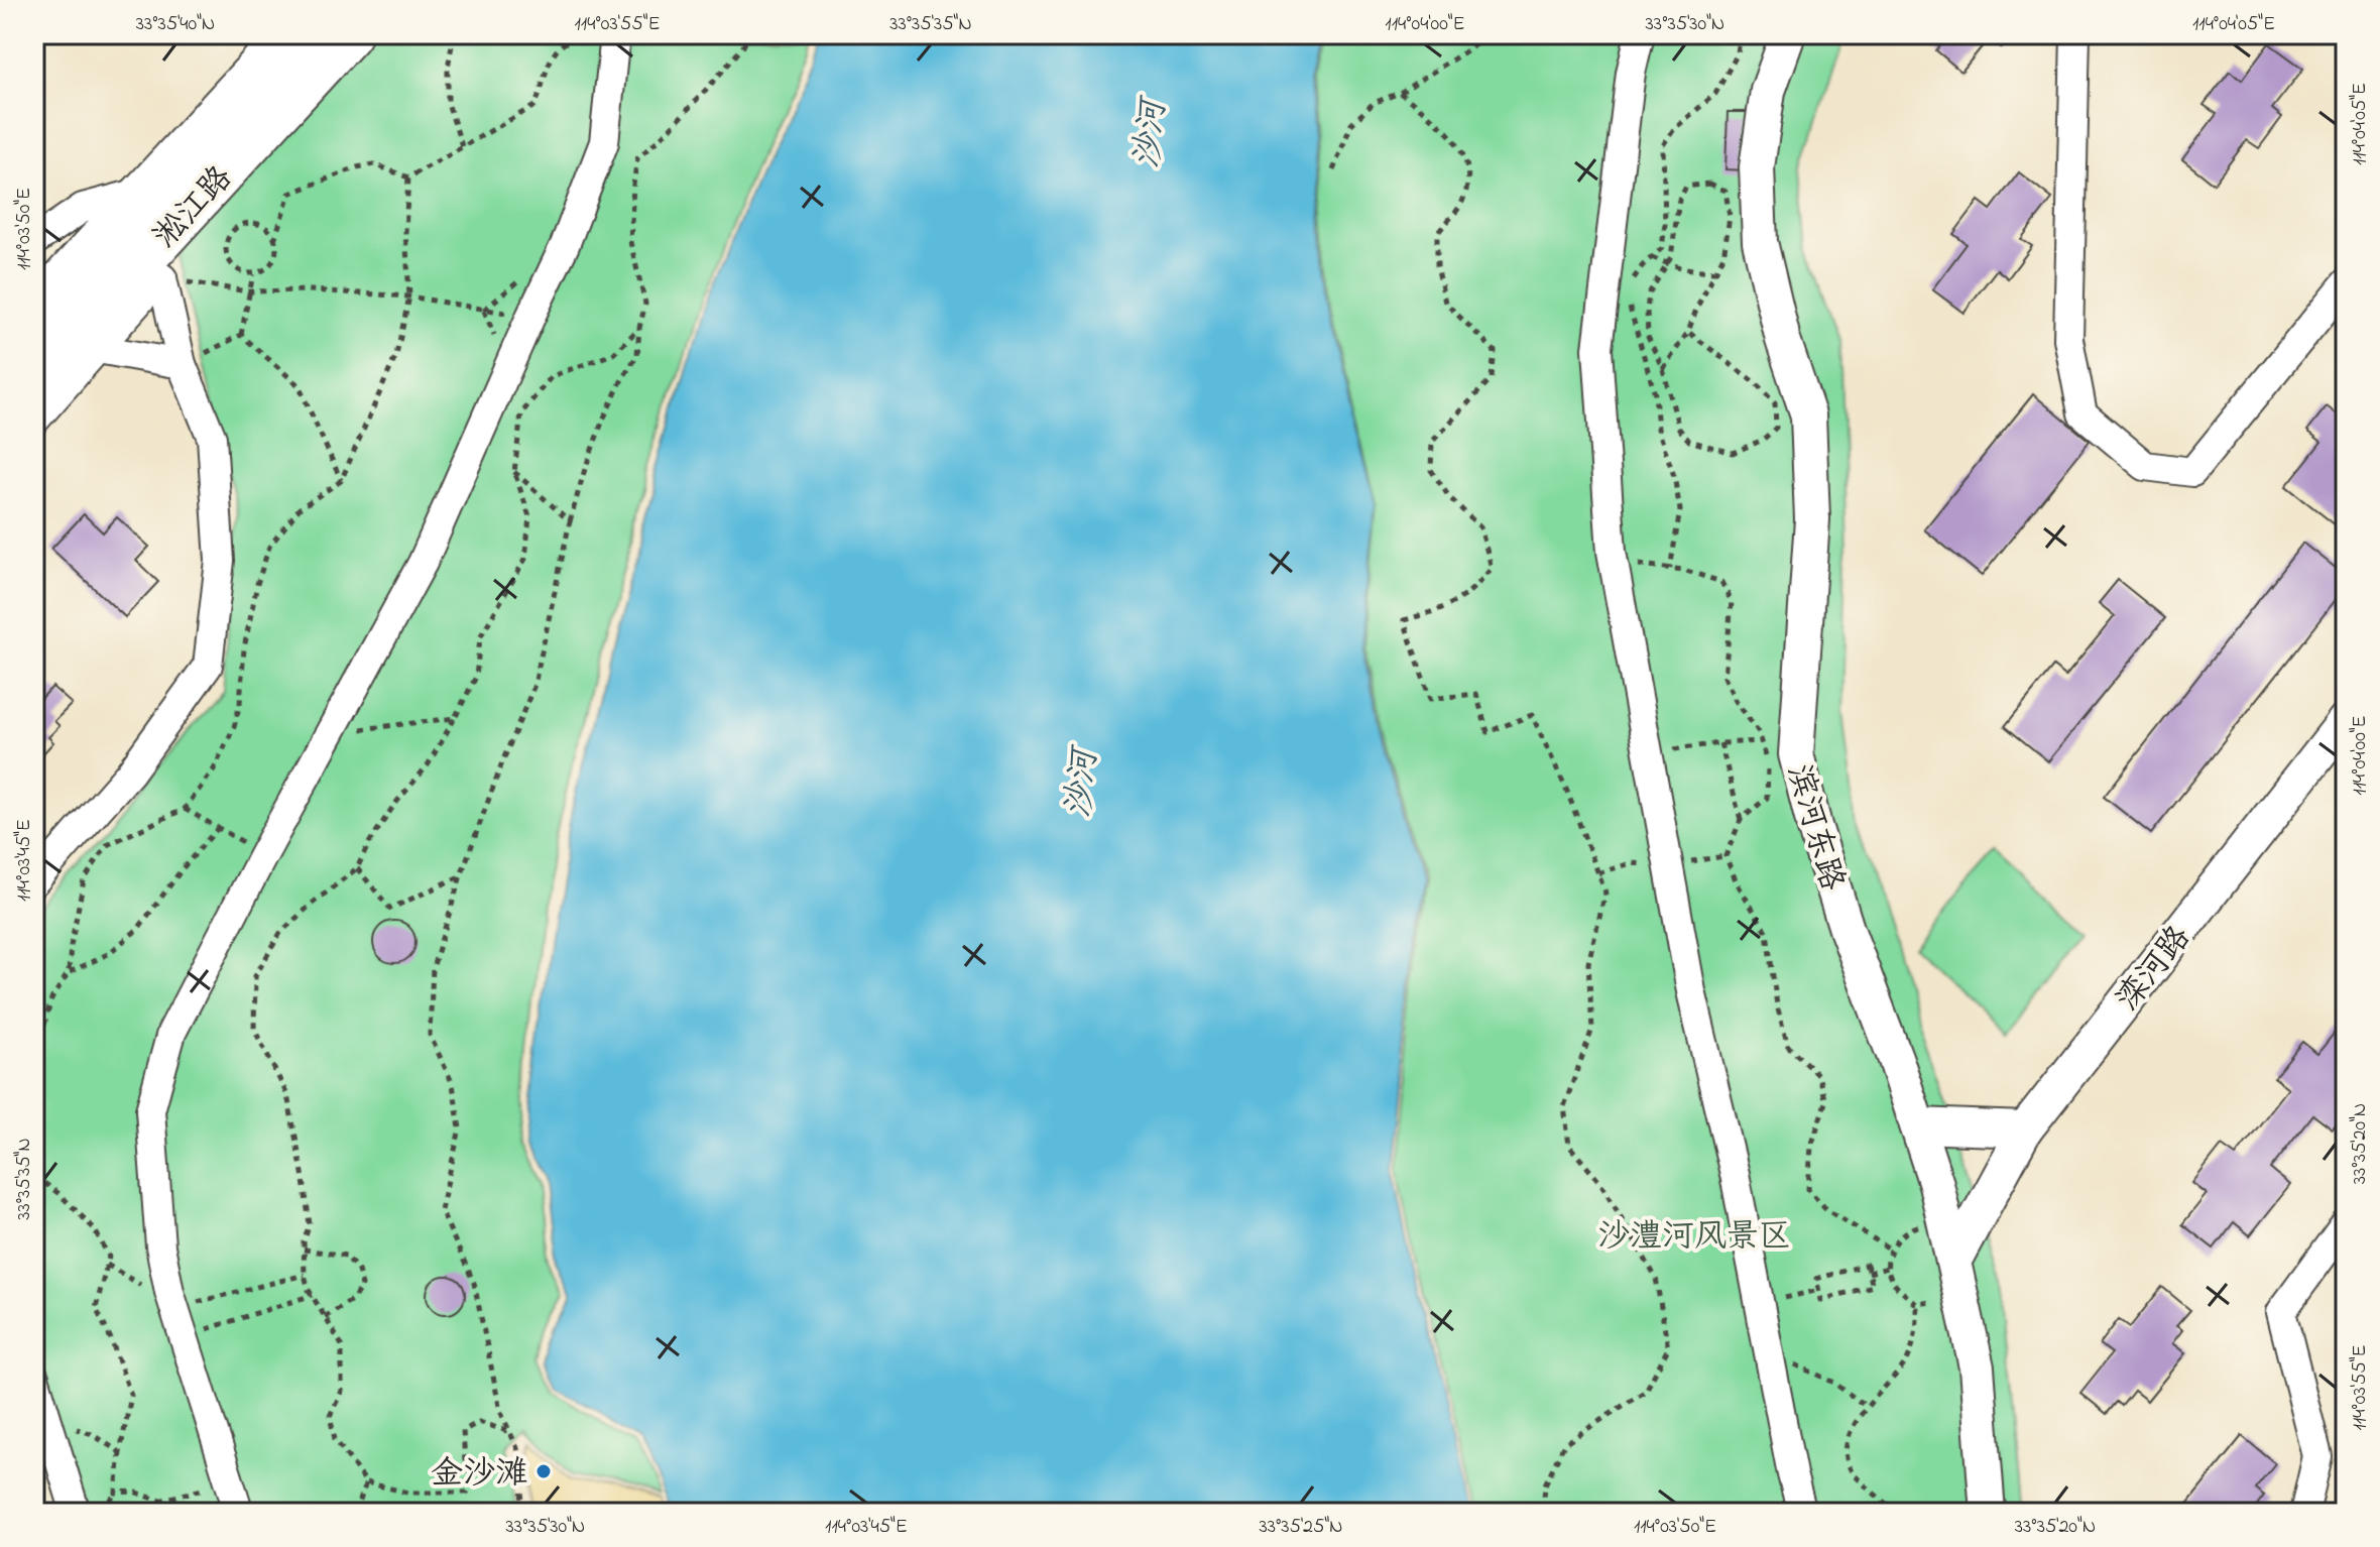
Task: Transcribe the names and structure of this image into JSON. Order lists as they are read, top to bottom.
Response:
{
  "streets": {
    "main road": ["淞江路"],
    "street": ["滨河东路", "滦河路"]
  },
  "crossings": [
    ["滨河东路", "滦河路"]
  ],
  "water": ["沙河"],
  "parks": ["沙澧河风景区"],
  "places": ["金沙滩"],
  "coordinates": [
    "33°35'40\"N",
    "114°03'55\"E",
    "33°35'35\"N",
    "114°04'00\"E",
    "33°35'30\"N",
    "114°04'05\"E",
    "114°03'50\"E",
    "114°03'45\"E",
    "33°35'20\"N",
    "33°35'25\"N"
  ]
}
